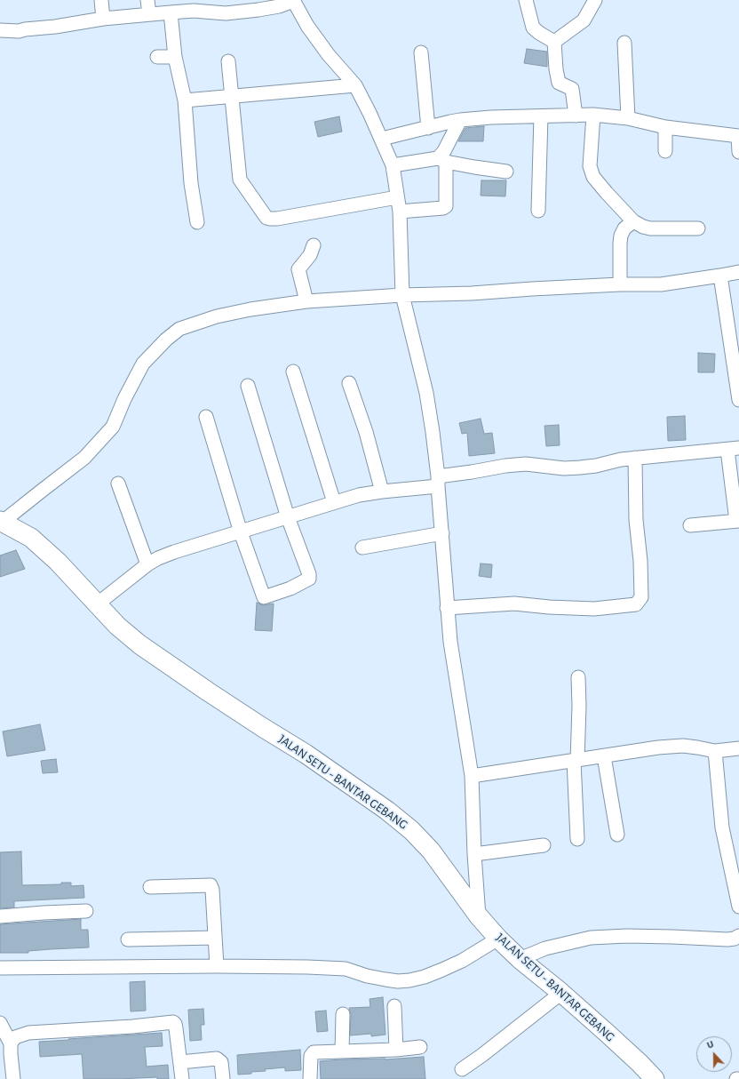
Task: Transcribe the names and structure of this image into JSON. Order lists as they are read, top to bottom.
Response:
{
  "streets": {
    "main road": ["JALAN SETU - BANTAR GEBANG"]
  },
  "north": "top"
}
